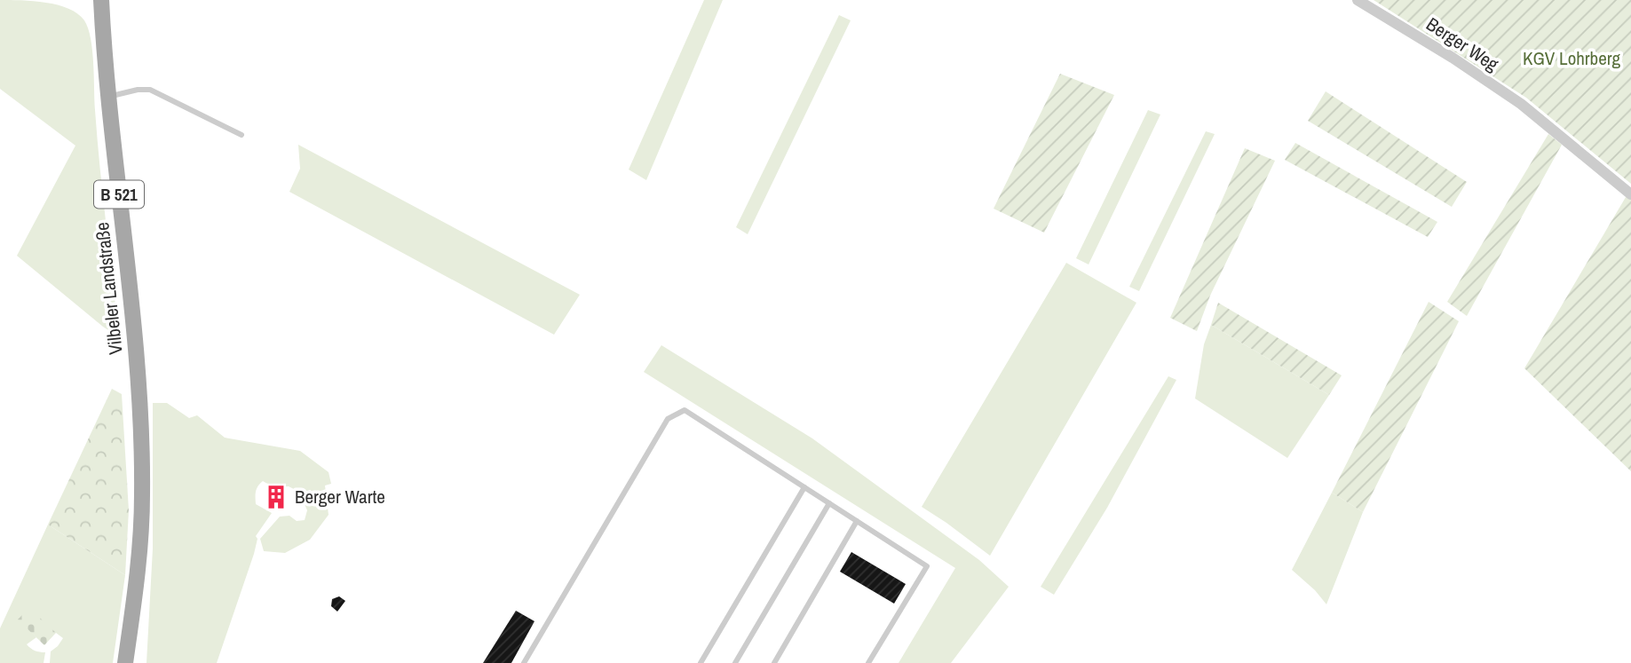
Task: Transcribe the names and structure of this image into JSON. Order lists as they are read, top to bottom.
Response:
{
  "streets": {
    "main road": ["B 521", "Vilbeler Landstraße"],
    "street": ["Berger Weg"]
  },
  "parks": ["KGV Lohrberg"],
  "places": {
    "building": ["Berger Warte"]
  }
}
